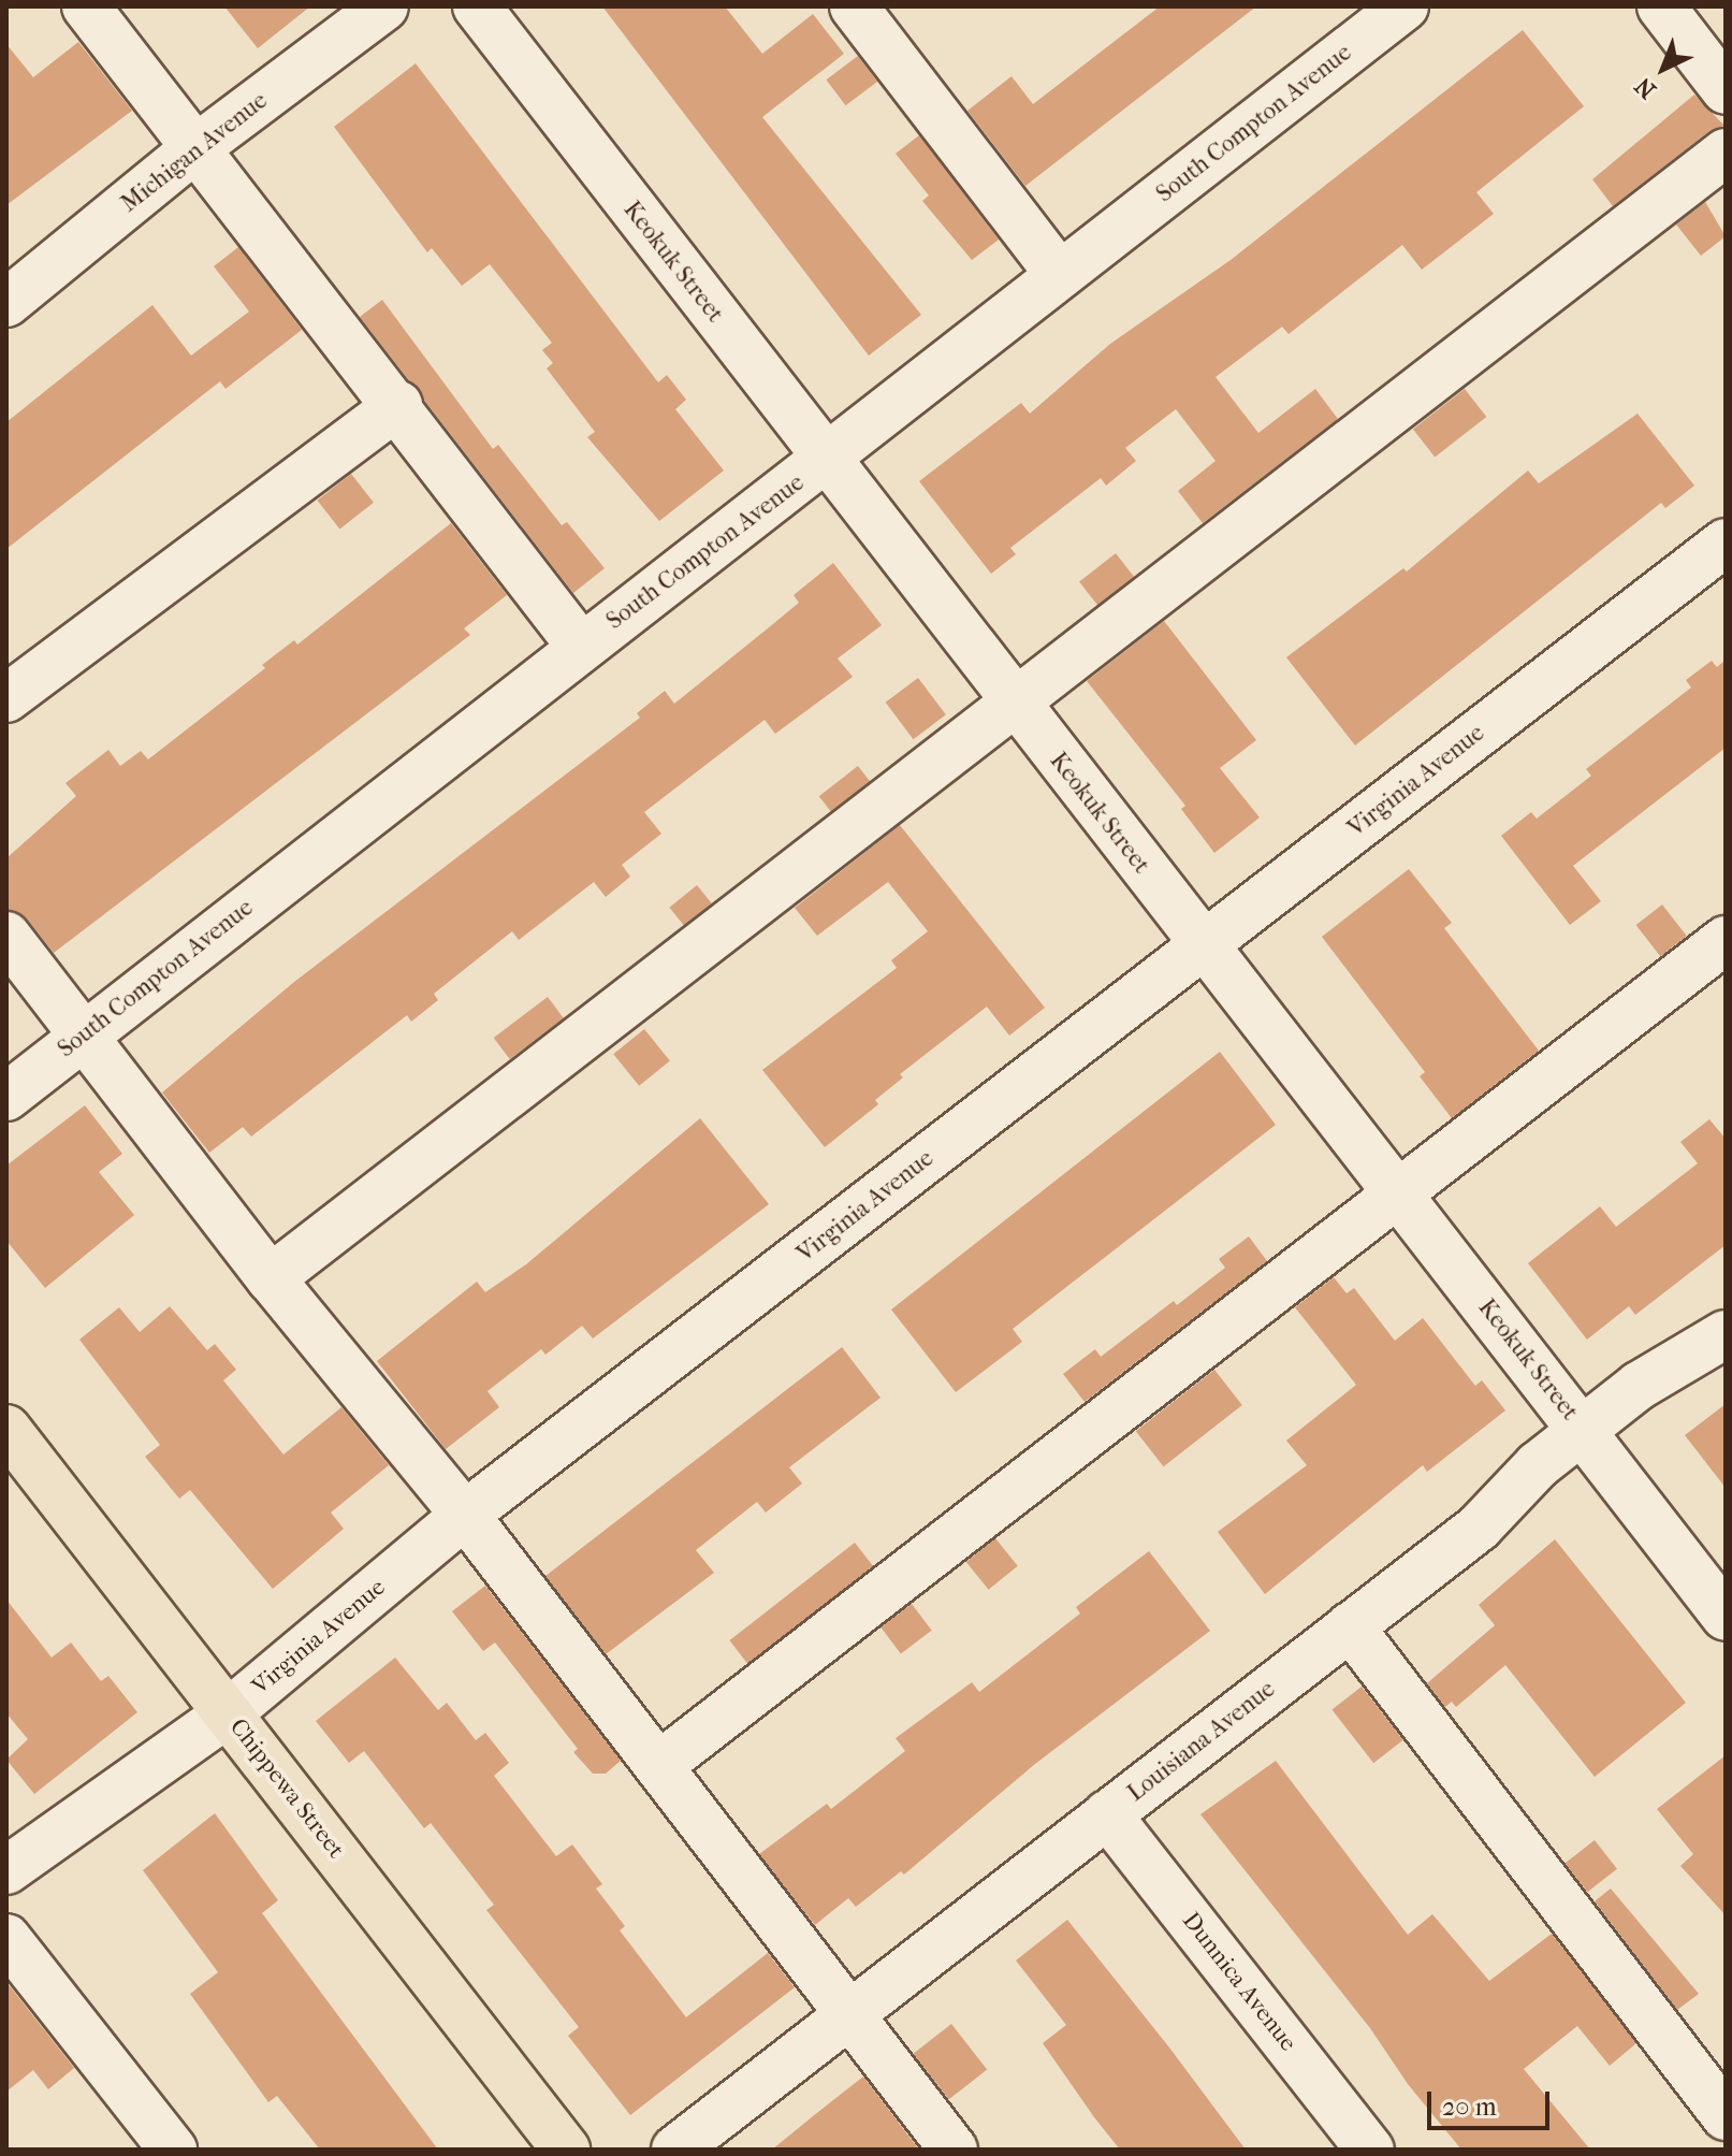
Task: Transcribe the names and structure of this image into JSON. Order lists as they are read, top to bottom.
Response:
{
  "streets": {
    "main road": ["Chippewa Street"],
    "street": [
      "South Compton Avenue",
      "Michigan Avenue",
      "Keokuk Street",
      "Virginia Avenue",
      "Louisiana Avenue",
      "Dunnica Avenue"
    ]
  },
  "crossings": [
    ["South Compton Avenue", "Keokuk Street"],
    ["Keokuk Street", "Virginia Avenue"],
    ["Keokuk Street", "Louisiana Avenue"],
    ["Virginia Avenue", "Chippewa Street"],
    ["Louisiana Avenue", "Dunnica Avenue"]
  ],
  "scale_bar": "20 m",
  "north": "bottom left"
}
